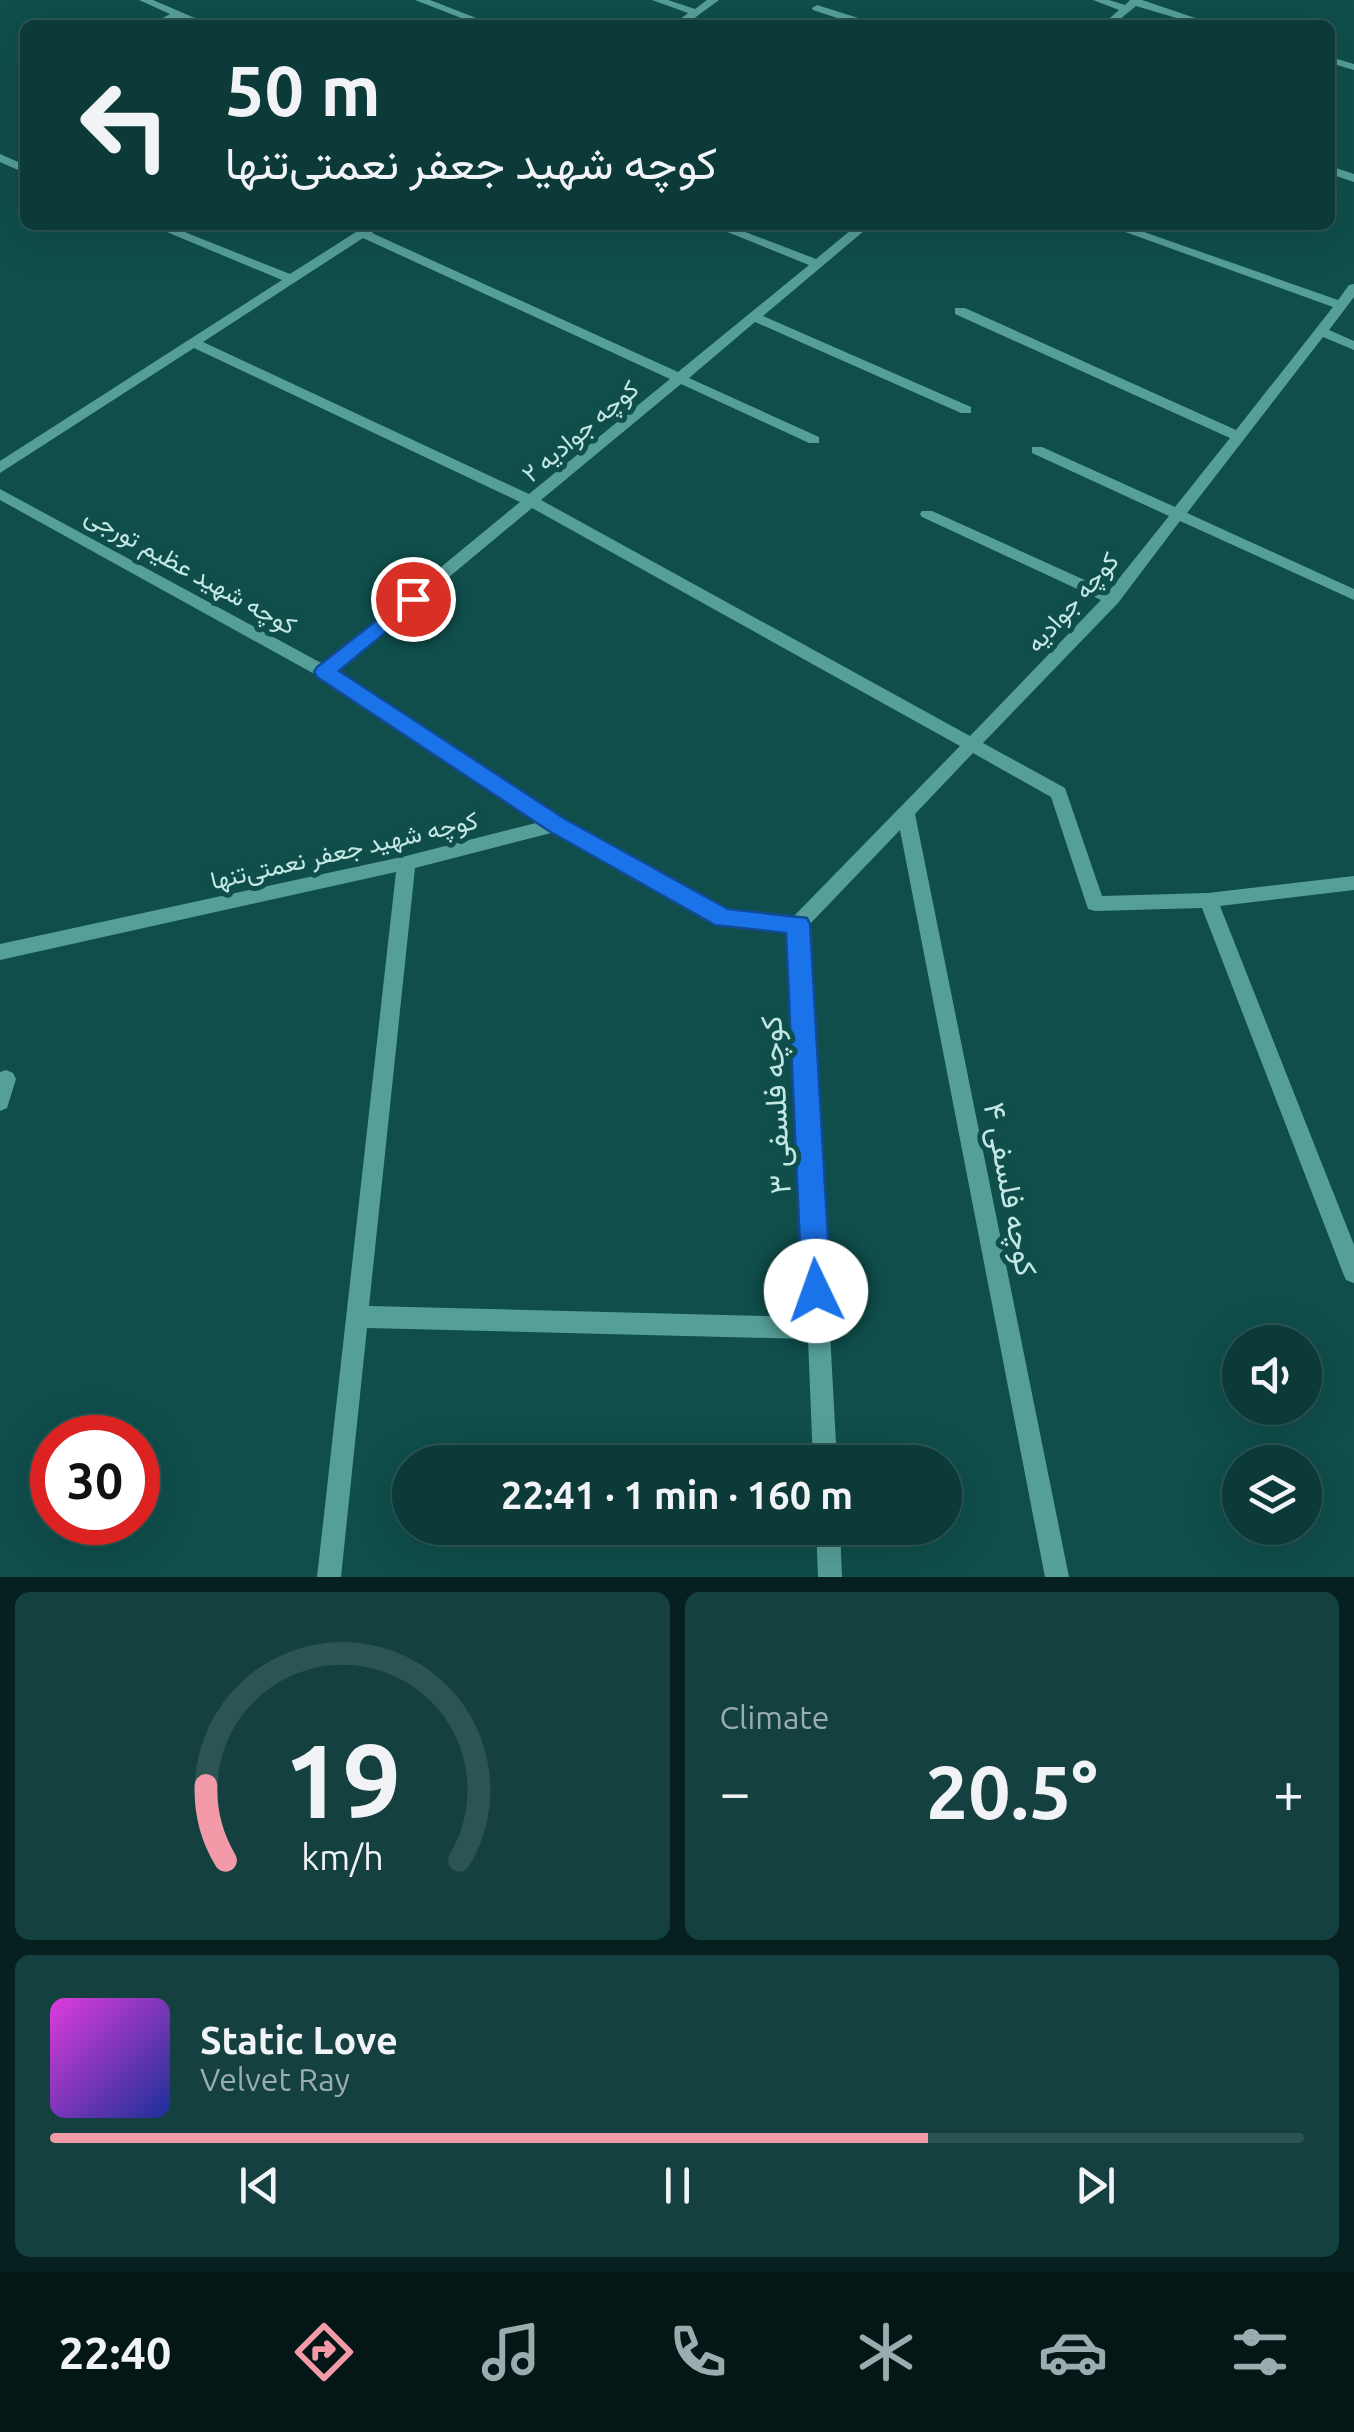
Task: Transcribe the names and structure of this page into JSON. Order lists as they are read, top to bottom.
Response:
{
  "streets": {
    "street": [
      "کوچه جوادیه ۲",
      "کوچه شهید عظیم تورجی",
      "کوچه جوادیه",
      "کوچه شهید جعفر نعمتی‌تنها",
      "کوچه فلسفی ۳",
      "کوچه فلسفی ۴"
    ]
  },
  "crossings": [
    ["کوچه جوادیه ۲", "کوچه شهید عظیم تورجی"],
    ["کوچه شهید عظیم تورجی", "کوچه شهید جعفر نعمتی‌تنها"],
    ["کوچه جوادیه", "کوچه فلسفی ۳"],
    ["کوچه جوادیه", "کوچه فلسفی ۴"]
  ],
  "page": {
    "turn": ["50 m", "کوچه شهید جعفر نعمتی‌تنها"],
    "limit": "30",
    "trip": "22:41 · 1 min · 160 m",
    "tile": "Climate",
    "heat": ["−", "20.5°", "+"],
    "song": ["Static Love", "Velvet Ray"],
    "tabs": "22:40",
    "gauge": ["19", "km/h"]
  }
}
